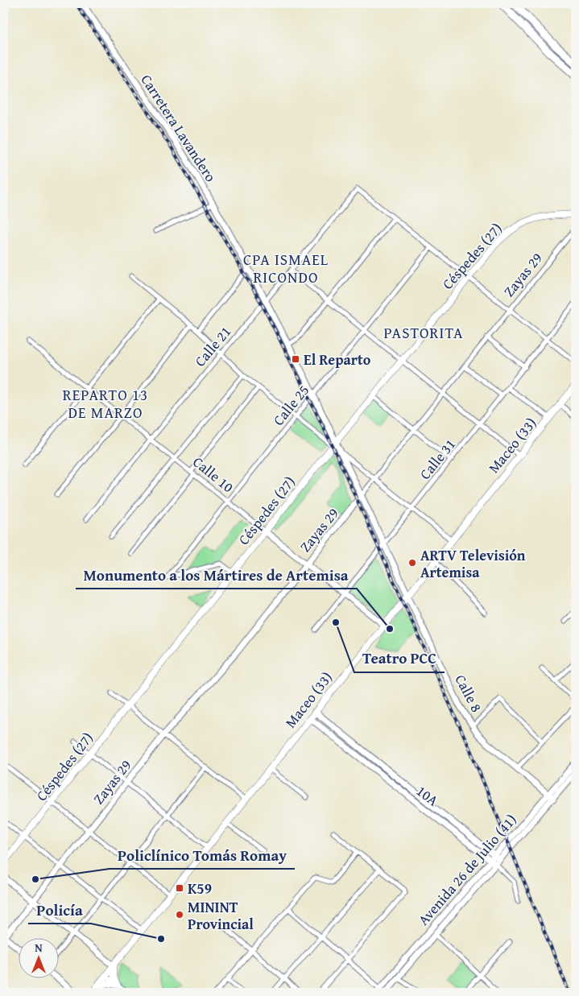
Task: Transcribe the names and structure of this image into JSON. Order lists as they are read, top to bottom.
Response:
{
  "streets": {
    "main road": ["Céspedes (27)", "Maceo (33)"],
    "street": [
      "Carretera Lavandero",
      "Zayas 29",
      "Calle 21",
      "Calle 25",
      "Calle 31",
      "Calle 10",
      "Calle 8",
      "10A",
      "Avenida 26 de Julio (41)"
    ]
  },
  "crossings": [
    ["Carretera Lavandero", "Calle 21"],
    ["Carretera Lavandero", "Calle 8"],
    ["Céspedes (27)", "Calle 25"],
    ["Céspedes (27)", "Calle 10"],
    ["Céspedes (27)", "Calle 8"],
    ["Zayas 29", "Calle 10"],
    ["Zayas 29", "Calle 8"],
    ["Calle 21", "Calle 10"],
    ["Calle 25", "Calle 10"],
    ["Calle 25", "Calle 8"],
    ["Maceo (33)", "Calle 10"],
    ["Maceo (33)", "Calle 8"],
    ["Maceo (33)", "10A"],
    ["Calle 31", "Calle 10"],
    ["Calle 31", "Calle 8"],
    ["Calle 8", "Avenida 26 de Julio (41)"],
    ["10A", "Avenida 26 de Julio (41)"]
  ],
  "districts": ["CPA ISMAEL RICONDO", "PASTORITA", "REPARTO 13 DE MARZO"],
  "places": {
    "transit": ["El Reparto", "K59"],
    "other": [
      "ARTV Televisión Artemisa",
      "Teatro PCC",
      "Monumento a los Mártires de Artemisa",
      "Policlínico Tomás Romay",
      "MININT Provincial",
      "Policía"
    ]
  },
  "north": "top"
}
